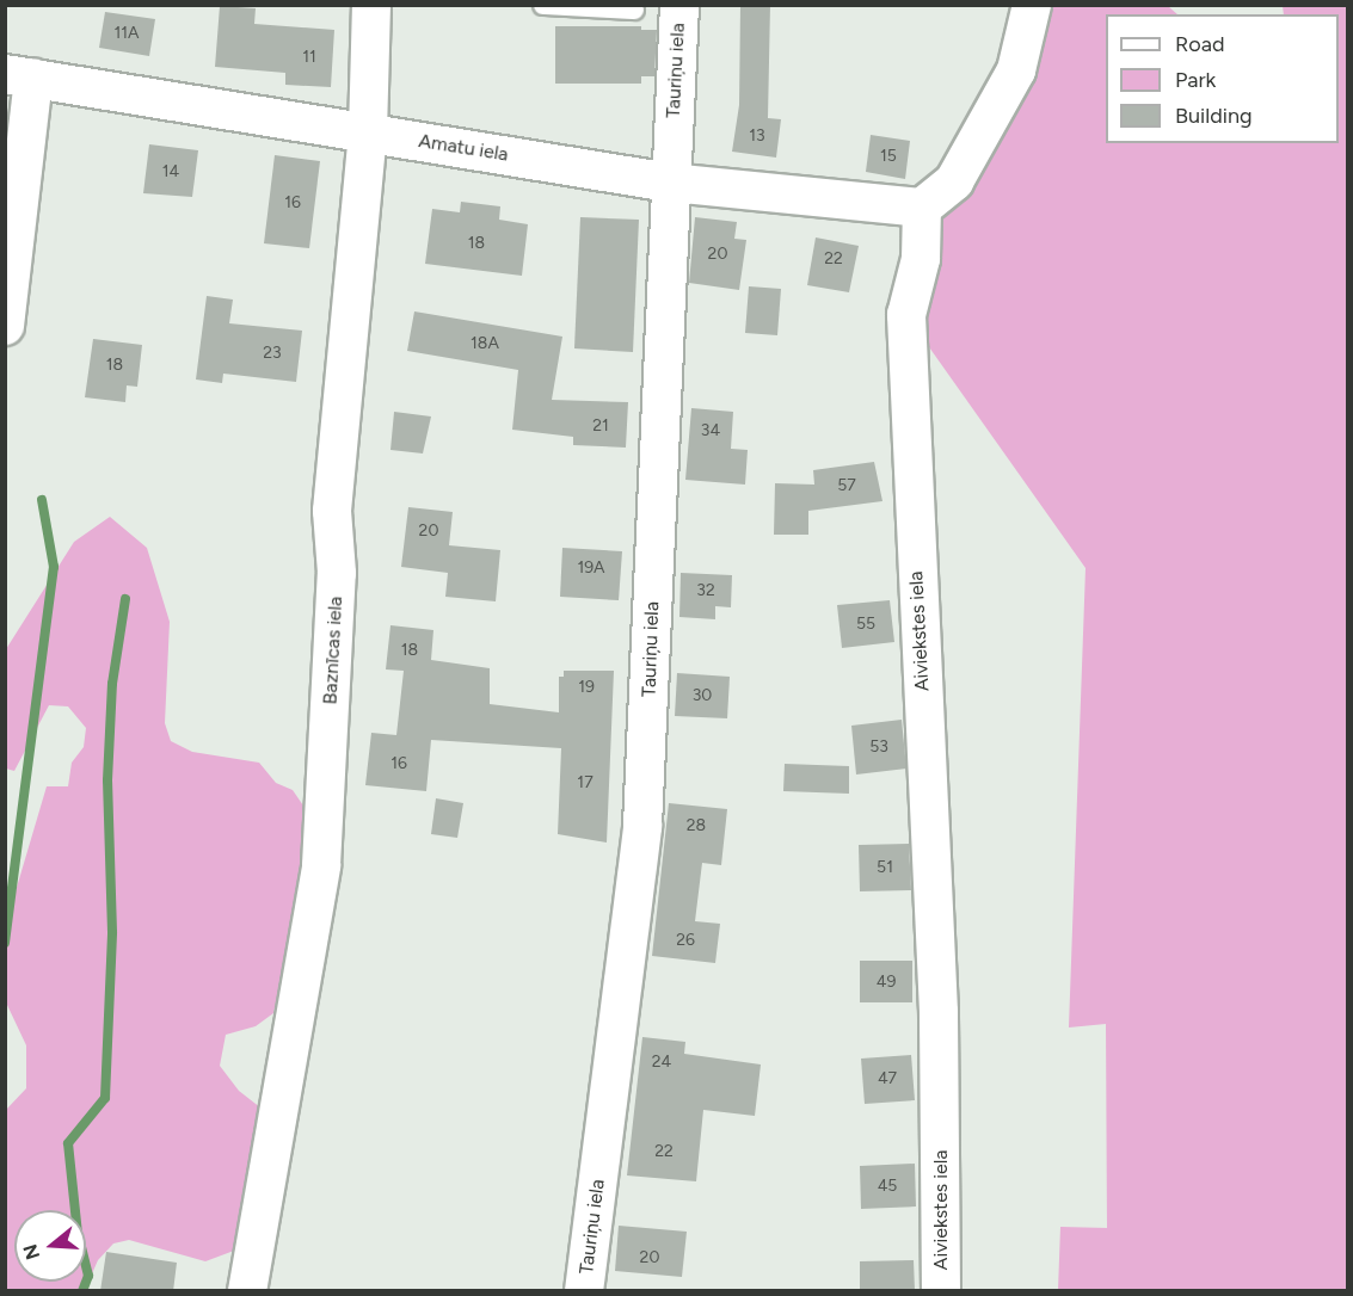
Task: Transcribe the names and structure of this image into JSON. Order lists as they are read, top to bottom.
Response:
{
  "streets": {
    "street": [
      "Tauriņu iela",
      "Amatu iela",
      "Aiviekstes iela",
      "Baznīcas iela"
    ]
  },
  "crossings": [
    ["Tauriņu iela", "Amatu iela"],
    ["Amatu iela", "Aiviekstes iela"],
    ["Amatu iela", "Baznīcas iela"]
  ],
  "house_numbers": [
    "11A",
    "11",
    "13",
    "15",
    "14",
    "16",
    "18",
    "20",
    "22",
    "18A",
    "23",
    "18",
    "21",
    "34",
    "57",
    "20",
    "19A",
    "32",
    "55",
    "18",
    "19",
    "30",
    "53",
    "16",
    "17",
    "28",
    "51",
    "26",
    "49",
    "24",
    "47",
    "22",
    "45",
    "20"
  ],
  "legend": ["Road", "Park", "Building"],
  "north": "left"
}
